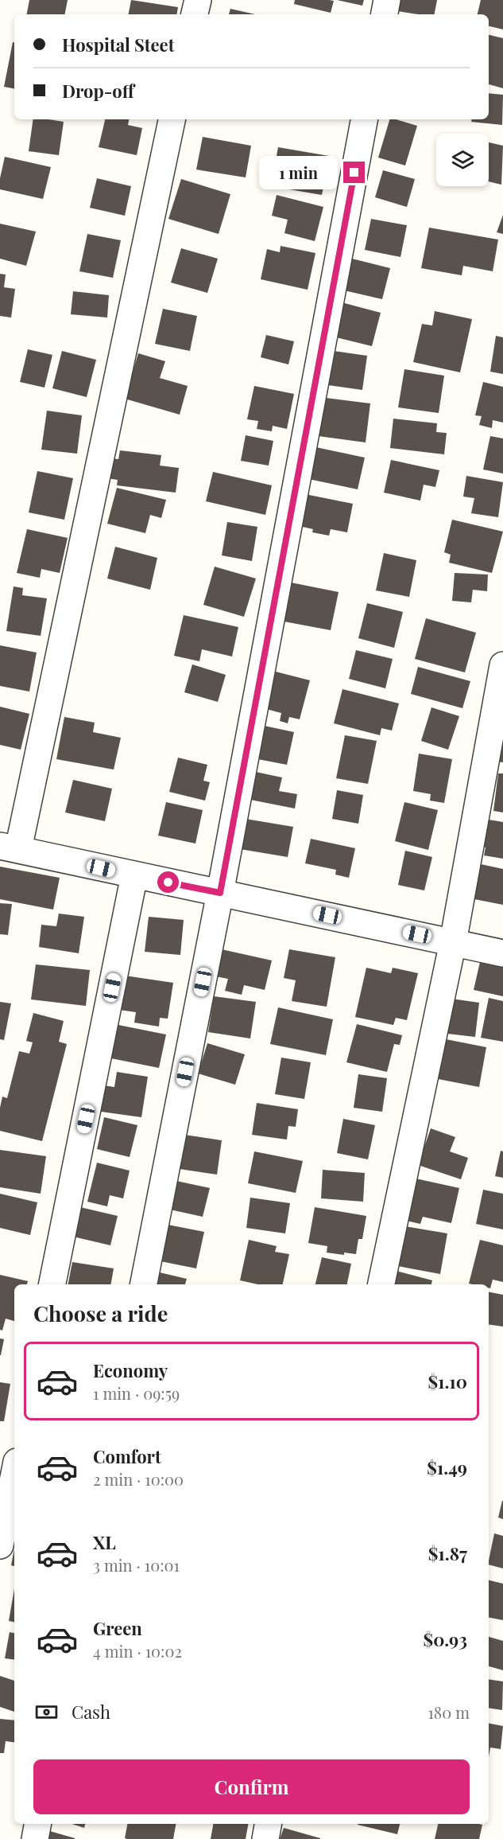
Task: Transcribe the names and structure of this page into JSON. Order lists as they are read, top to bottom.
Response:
{
  "page": {
    "banner": ["Hospital Steet", "Drop-off"],
    "bubble": "1 min",
    "heading": "Choose a ride",
    "list": [
      {
        "name": "Economy",
        "note": "1 min · 09:59",
        "value": "$1.10"
      },
      {
        "name": "Comfort",
        "note": "2 min · 10:00",
        "value": "$1.49"
      },
      {
        "name": "XL",
        "note": "3 min · 10:01",
        "value": "$1.87"
      },
      {
        "name": "Green",
        "note": "4 min · 10:02",
        "value": "$0.93"
      }
    ],
    "pay": ["Cash", "180 m"],
    "buttons": "Confirm"
  }
}
